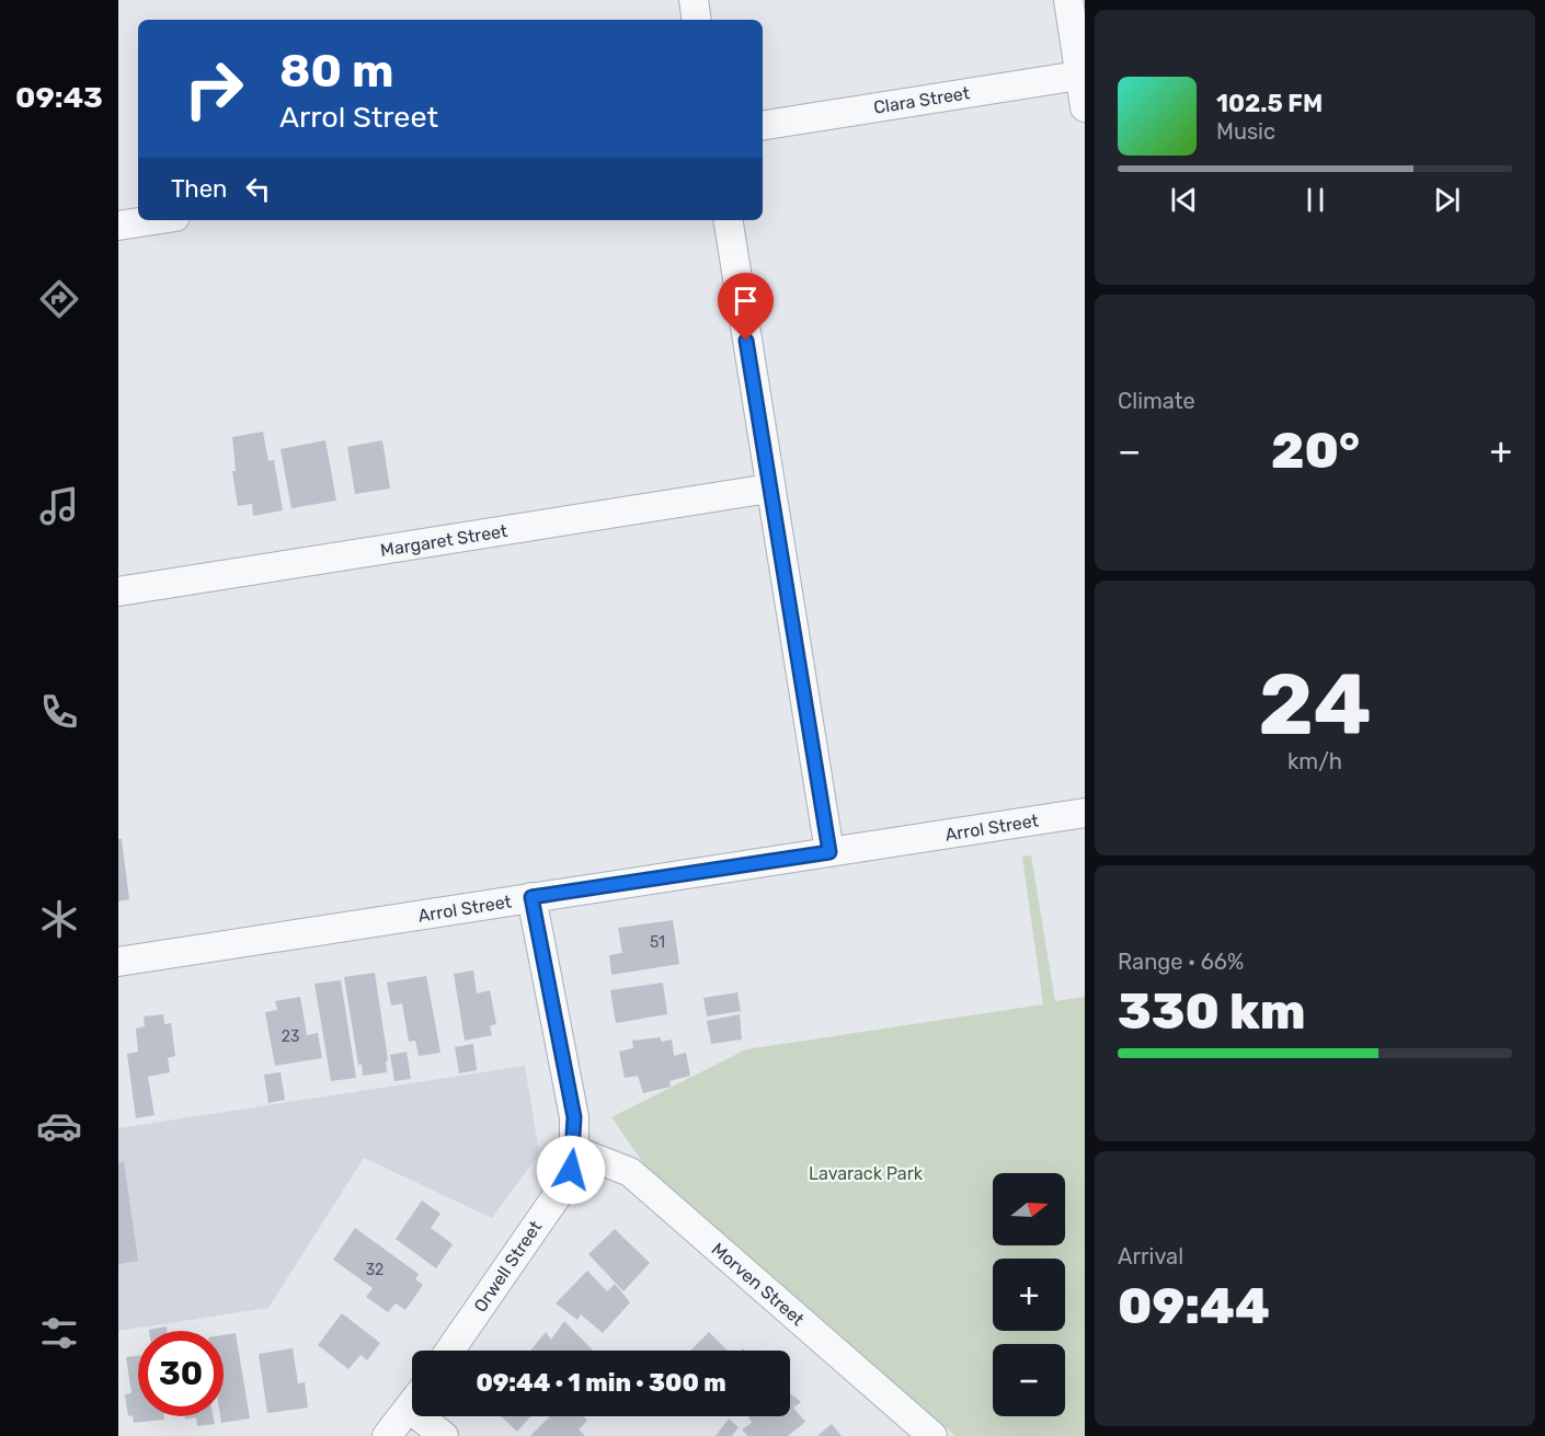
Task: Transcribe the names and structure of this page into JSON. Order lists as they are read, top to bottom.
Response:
{
  "streets": {
    "street": [
      "Clara Street",
      "Margaret Street",
      "Arrol Street",
      "Orwell Street",
      "Morven Street"
    ]
  },
  "crossings": [
    ["Arrol Street", "Orwell Street"],
    ["Orwell Street", "Morven Street"]
  ],
  "parks": ["Lavarack Park"],
  "house_numbers": ["51", "23", "32"],
  "north": "right",
  "page": {
    "tabs": "09:43",
    "turn": ["80 m", "Arrol Street"],
    "song": ["102.5 FM", "Music"],
    "then": "Then",
    "tile": [
      "Climate",
      ["24", "km/h"],
      ["Range · 66%", "330 km"],
      ["Arrival", "09:44"]
    ],
    "heat": ["−", "20°", "+"],
    "map_buttons": ["+", "−"],
    "limit": "30",
    "trip": "09:44 · 1 min · 300 m"
  }
}
